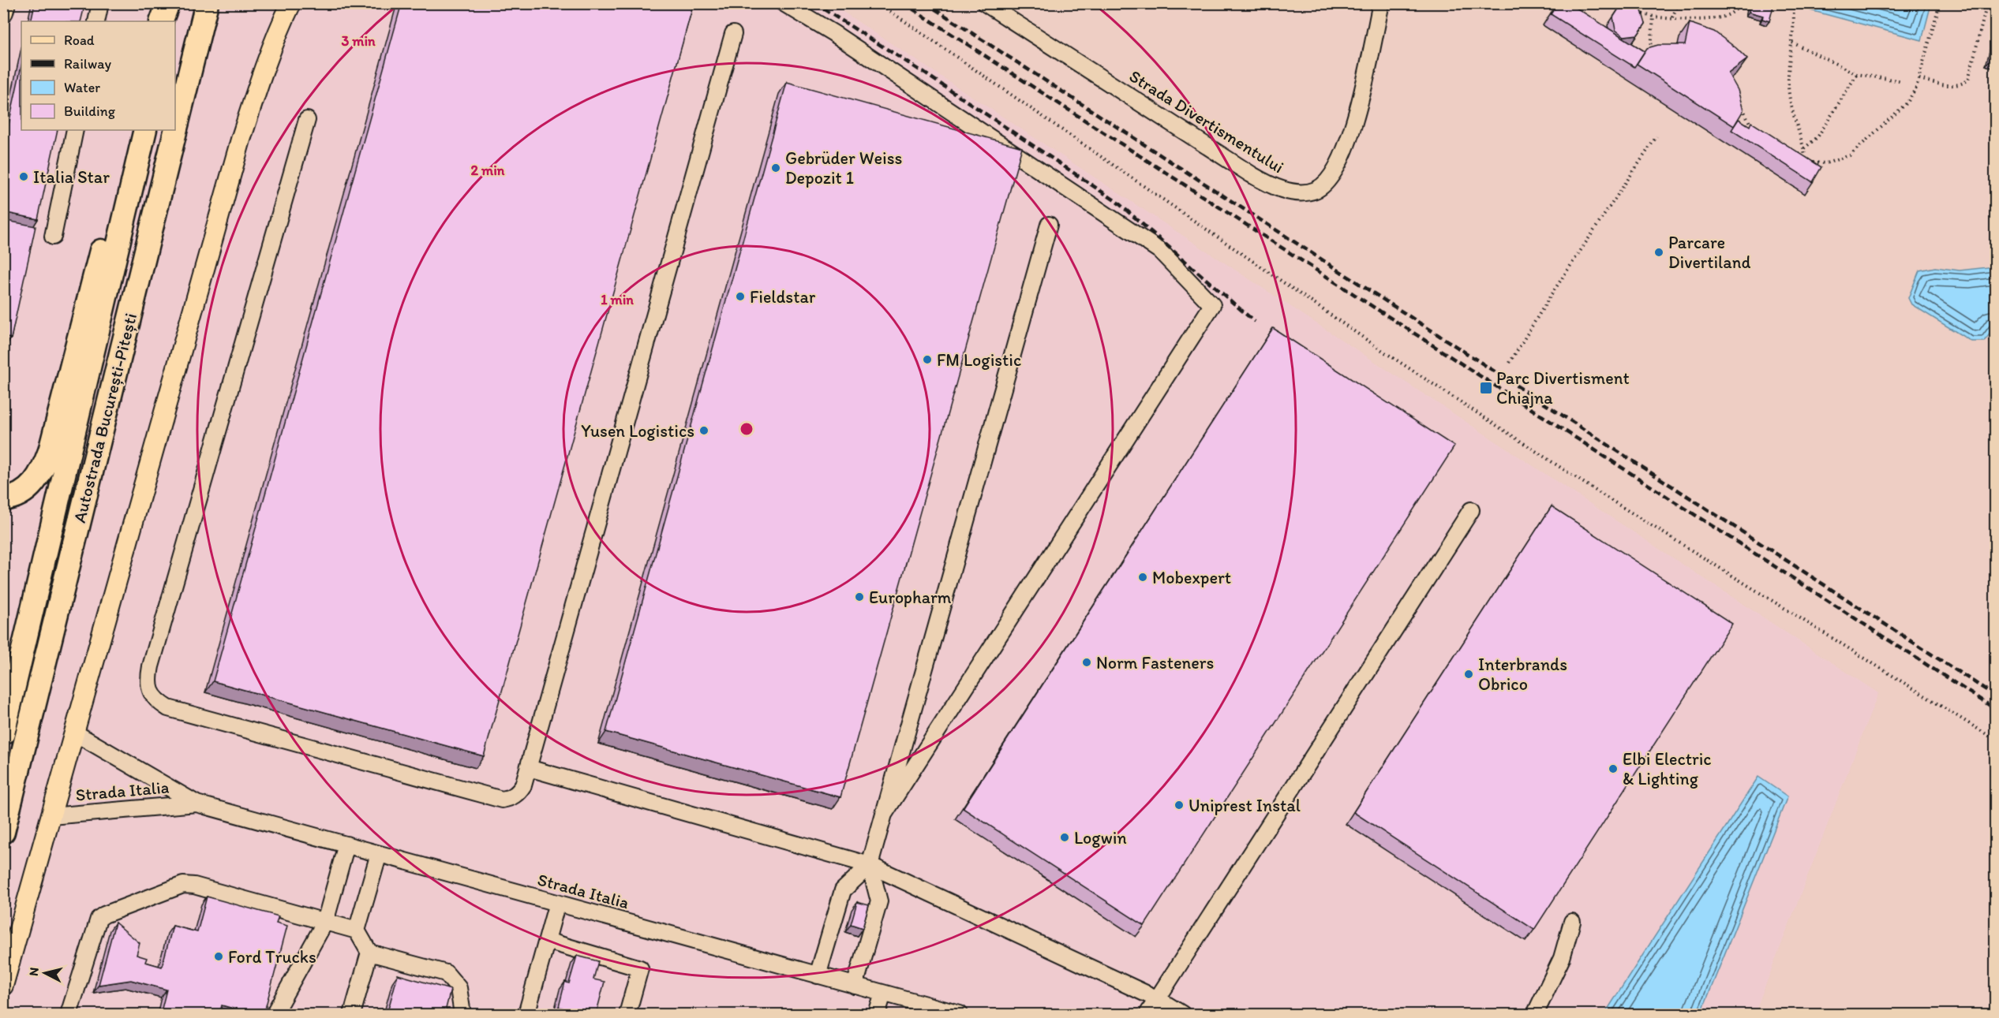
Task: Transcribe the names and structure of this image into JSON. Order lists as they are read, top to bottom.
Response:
{
  "streets": {
    "highway": ["Autostrada București-Pitești"],
    "street": ["Strada Divertismentului", "Strada Italia"]
  },
  "places": {
    "other": [
      "Gebrüder Weiss Depozit 1",
      "Italia Star",
      "Parcare Divertiland",
      "Fieldstar",
      "FM Logistic",
      "Yusen Logistics",
      "Mobexpert",
      "Europharm",
      "Norm Fasteners",
      "Interbrands Obrico",
      "Elbi Electric & Lighting",
      "Uniprest Instal",
      "Logwin",
      "Ford Trucks"
    ],
    "transit": ["Parc Divertisment Chiajna"]
  },
  "legend": [
    "Road",
    "Railway",
    "Water",
    "Building"
  ],
  "north": "left",
  "rings": ["3 min", "2 min", "1 min"]
}
